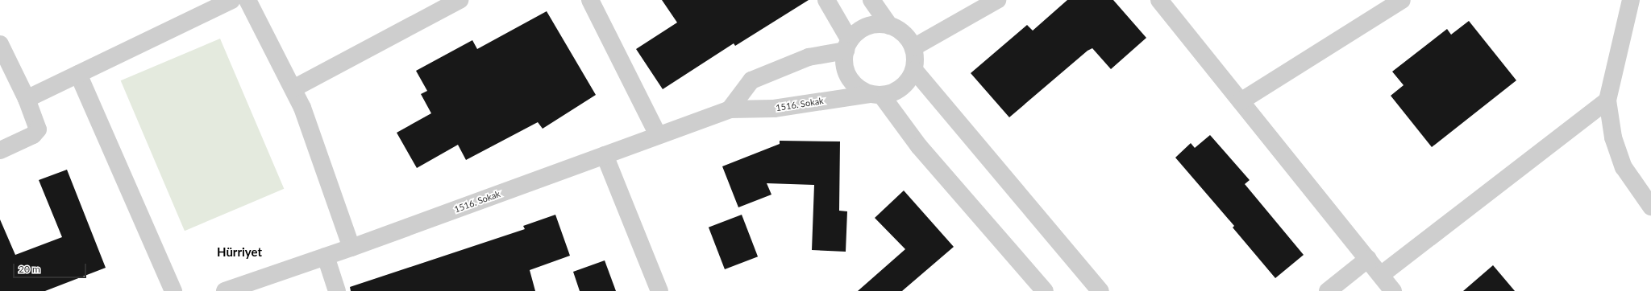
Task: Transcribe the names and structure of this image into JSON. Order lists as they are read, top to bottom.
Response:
{
  "streets": {
    "street": ["1516. Sokak"]
  },
  "districts": ["Hürriyet"],
  "scale_bar": "20 m"
}
